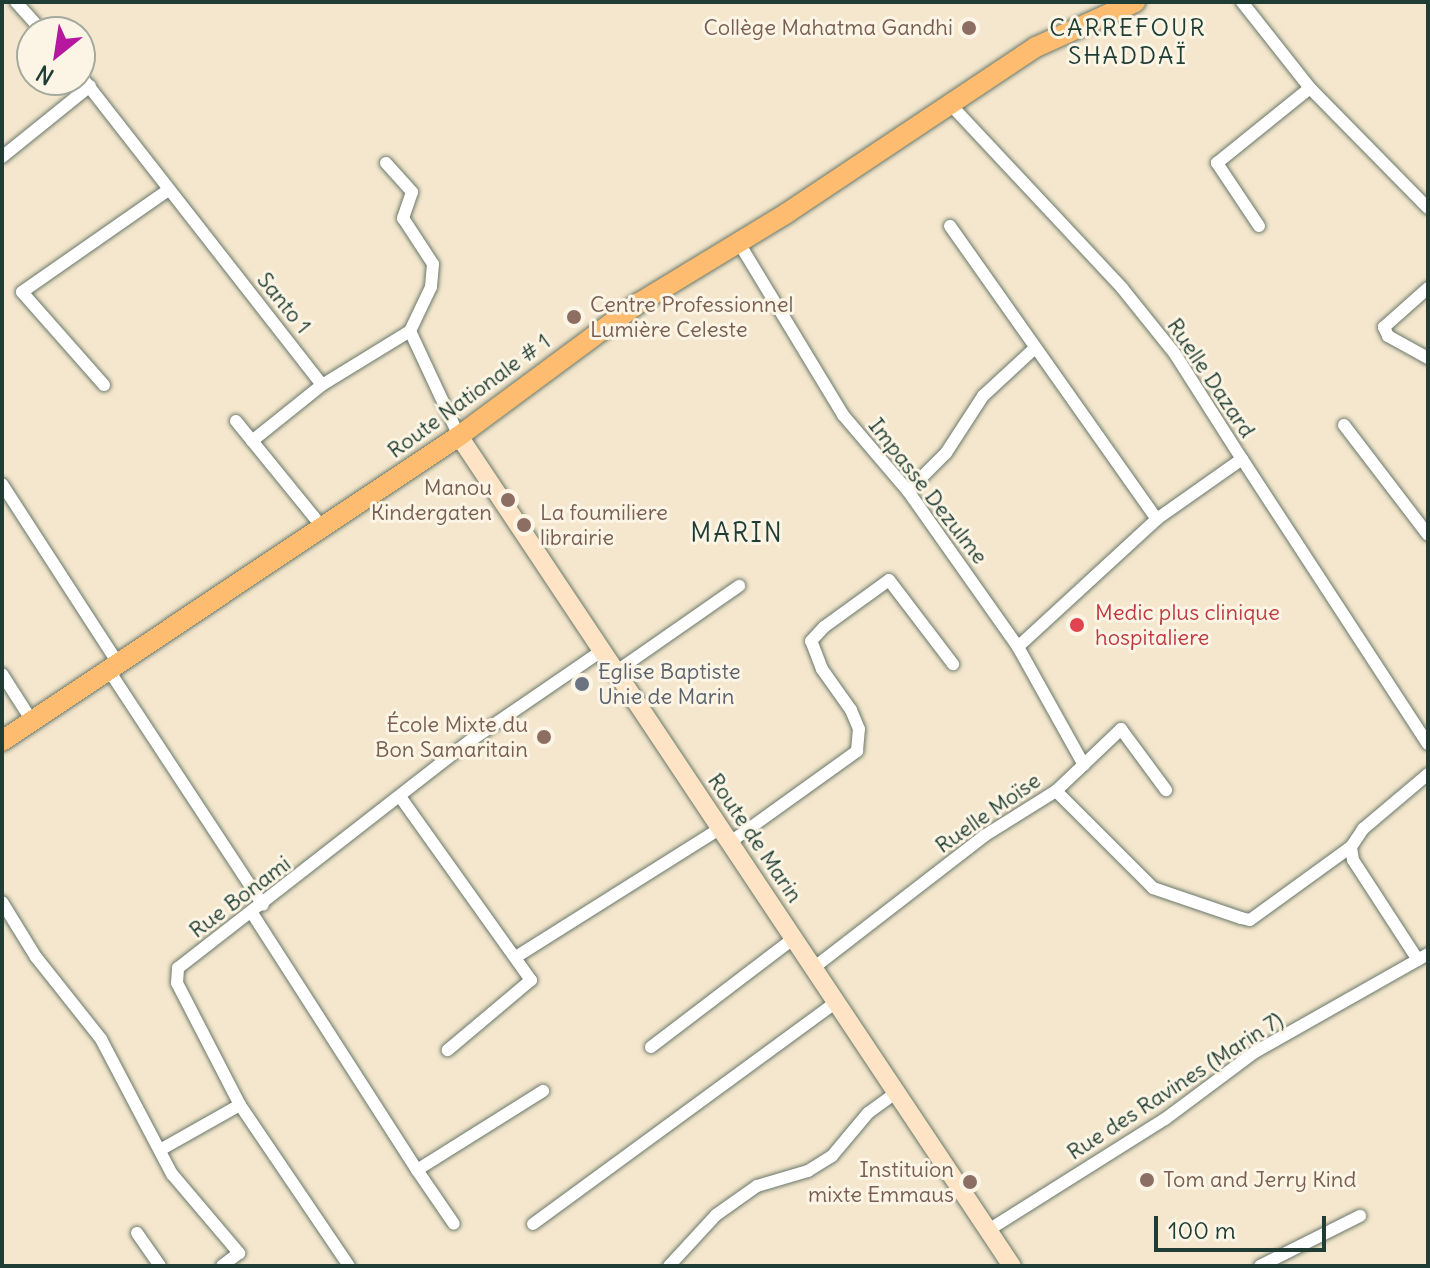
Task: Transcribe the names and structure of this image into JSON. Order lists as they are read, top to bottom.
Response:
{
  "streets": {
    "main road": ["Route Nationale # 1", "Route de Marin"],
    "street": [
      "Santo 1",
      "Ruelle Dazard",
      "Impasse Dezulme",
      "Ruelle Moïse",
      "Rue Bonami",
      "Rue des Ravines (Marin 7)"
    ]
  },
  "crossings": [
    ["Ruelle Dazard", "Route Nationale # 1"],
    ["Ruelle Dazard", "Impasse Dezulme"],
    ["Route Nationale # 1", "Impasse Dezulme"],
    ["Route Nationale # 1", "Route de Marin"],
    ["Impasse Dezulme", "Ruelle Moïse"],
    ["Ruelle Moïse", "Route de Marin"],
    ["Route de Marin", "Rue Bonami"],
    ["Route de Marin", "Rue des Ravines (Marin 7)"]
  ],
  "districts": ["CARREFOUR SHADDAÏ", "MARIN"],
  "places": [
    "Collège Mahatma Gandhi",
    "Centre Professionnel Lumière Celeste",
    "Manou Kindergaten",
    "La foumiliere librairie",
    "Medic plus clinique hospitaliere",
    "Eglise Baptiste Unie de Marin",
    "École Mixte du Bon Samaritain",
    "Tom and Jerry Kind",
    "Instituion mixte Emmaus"
  ],
  "scale_bar": "100 m",
  "north": "bottom left"
}
